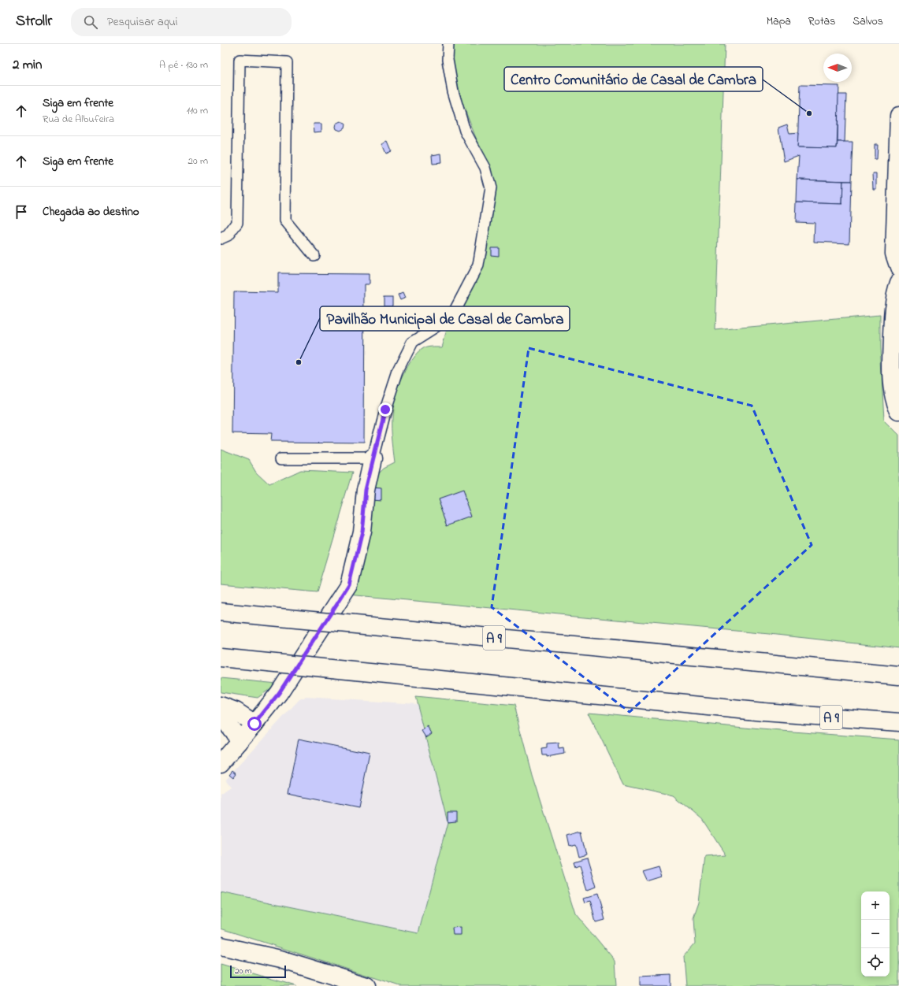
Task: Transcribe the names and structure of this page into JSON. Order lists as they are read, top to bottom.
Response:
{
  "streets": {
    "main road": ["A 9"]
  },
  "places": ["Centro Comunitário de Casal de Cambra", "Pavilhão Municipal de Casal de Cambra"],
  "scale_bar": "20 m",
  "north": "left",
  "page": {
    "header": "Strollr",
    "search": "Pesquisar aqui",
    "nav": ["Mapa", "Rotas", "Salvos"],
    "heading": ["2 min", "A pé · 130 m"],
    "list": [
      ["Siga em frente", "Rua de Albufeira", "110 m"],
      ["Siga em frente", "20 m"],
      "Chegada ao destino"
    ],
    "map_buttons": ["+", "−"],
    "scale": "20 m"
  }
}
